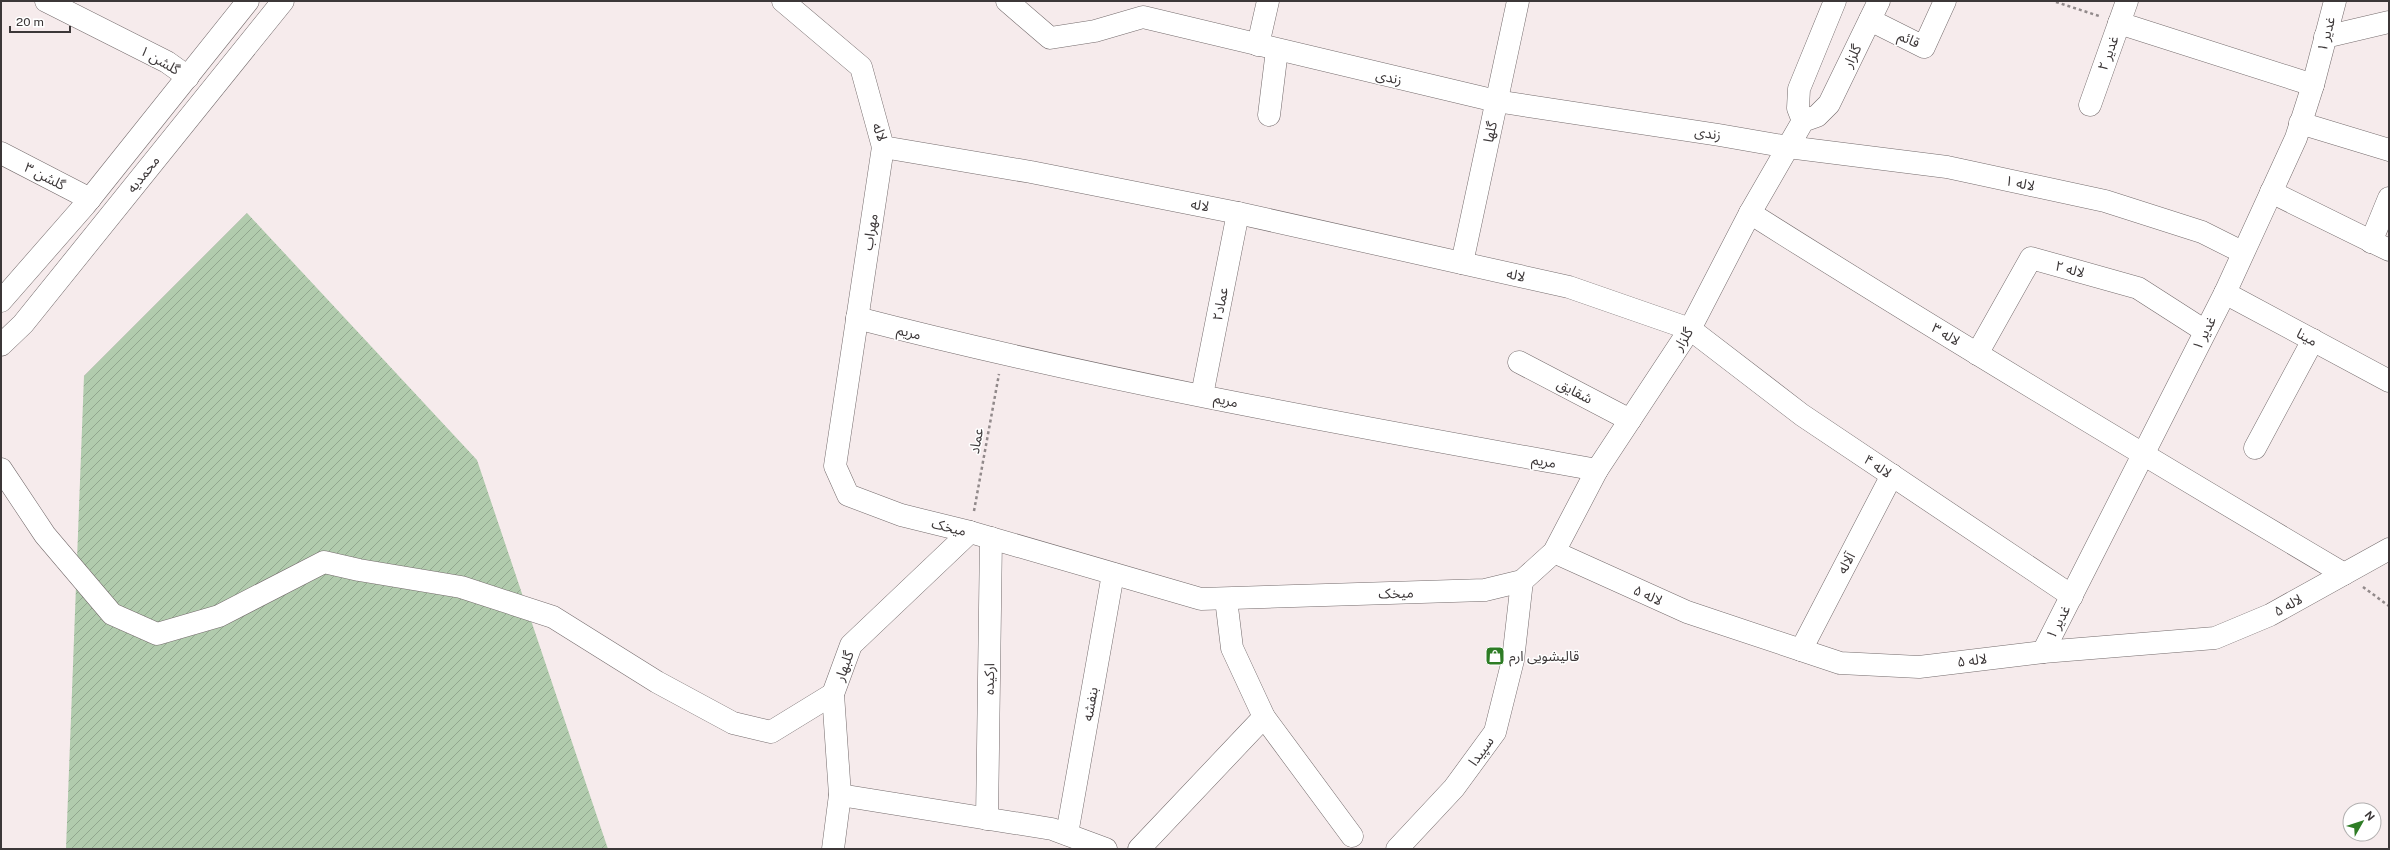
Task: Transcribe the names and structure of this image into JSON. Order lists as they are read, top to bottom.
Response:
{
  "streets": {
    "street": [
      "غدیر ۱",
      "قائم",
      "غدیر ۲",
      "گلزار",
      "گلشن ۱",
      "زندی",
      "لاله",
      "گلها",
      "محمدیه",
      "گلشن ۳",
      "لاله ۱",
      "مهراب",
      "لاله ۲",
      "عماد۲",
      "مریم",
      "لاله ۳",
      "مینا",
      "شقایق",
      "لاله ۴",
      "میخک",
      "آلاله",
      "لاله ۵",
      "گلبهار",
      "ارکیده",
      "بنفشه",
      "سپیدا"
    ],
    "path": ["عماد"]
  },
  "crossings": [
    ["غدیر ۱", "لاله ۱"],
    ["غدیر ۱", "لاله ۲"],
    ["غدیر ۱", "لاله ۳"],
    ["غدیر ۱", "مینا"],
    ["غدیر ۱", "لاله ۴"],
    ["غدیر ۱", "لاله ۵"],
    ["قائم", "گلزار"],
    ["گلزار", "زندی"],
    ["گلزار", "لاله"],
    ["گلزار", "لاله ۱"],
    ["گلزار", "مریم"],
    ["گلزار", "لاله ۳"],
    ["گلزار", "شقایق"],
    ["گلزار", "لاله ۴"],
    ["گلزار", "میخک"],
    ["گلزار", "لاله ۵"],
    ["گلشن ۱", "محمدیه"],
    ["زندی", "گلها"],
    ["زندی", "لاله ۱"],
    ["لاله", "گلها"],
    ["لاله", "مهراب"],
    ["لاله", "عماد۲"],
    ["لاله", "لاله ۴"],
    ["محمدیه", "گلشن ۳"],
    ["مهراب", "مریم"],
    ["مهراب", "میخک"],
    ["لاله ۲", "لاله ۳"],
    ["عماد۲", "مریم"],
    ["مریم", "عماد"],
    ["مریم", "میخک"],
    ["لاله ۳", "لاله ۵"],
    ["عماد", "میخک"],
    ["عماد", "گلبهار"],
    ["لاله ۴", "آلاله"],
    ["میخک", "لاله ۵"],
    ["میخک", "گلبهار"],
    ["میخک", "ارکیده"],
    ["میخک", "بنفشه"],
    ["میخک", "سپیدا"],
    ["آلاله", "لاله ۵"]
  ],
  "places": {
    "shop": ["قالیشویی ارم"]
  },
  "scale_bar": "20 m",
  "north": "top right"
}
